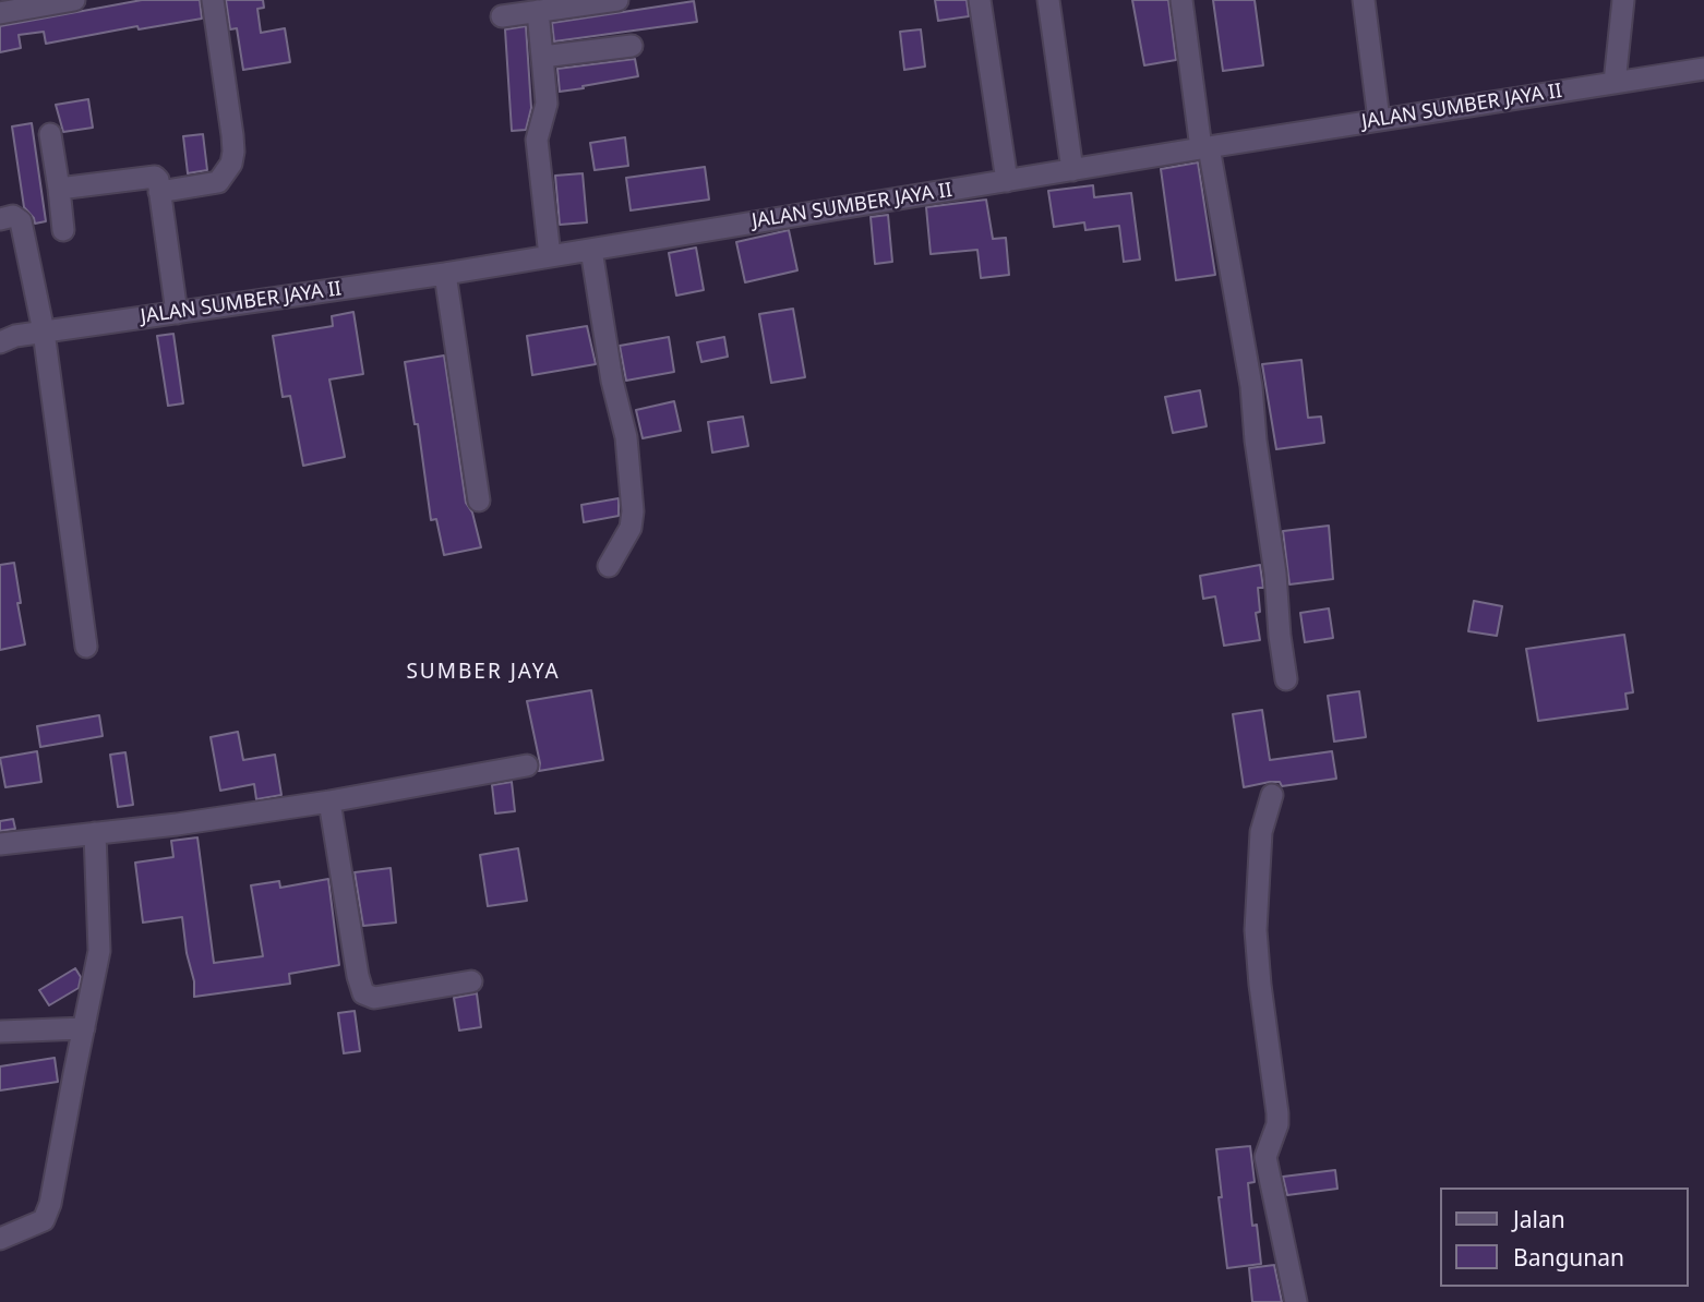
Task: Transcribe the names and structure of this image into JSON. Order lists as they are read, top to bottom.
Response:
{
  "streets": {
    "street": ["JALAN SUMBER JAYA II"]
  },
  "districts": ["SUMBER JAYA"],
  "legend": ["Jalan", "Bangunan"]
}
